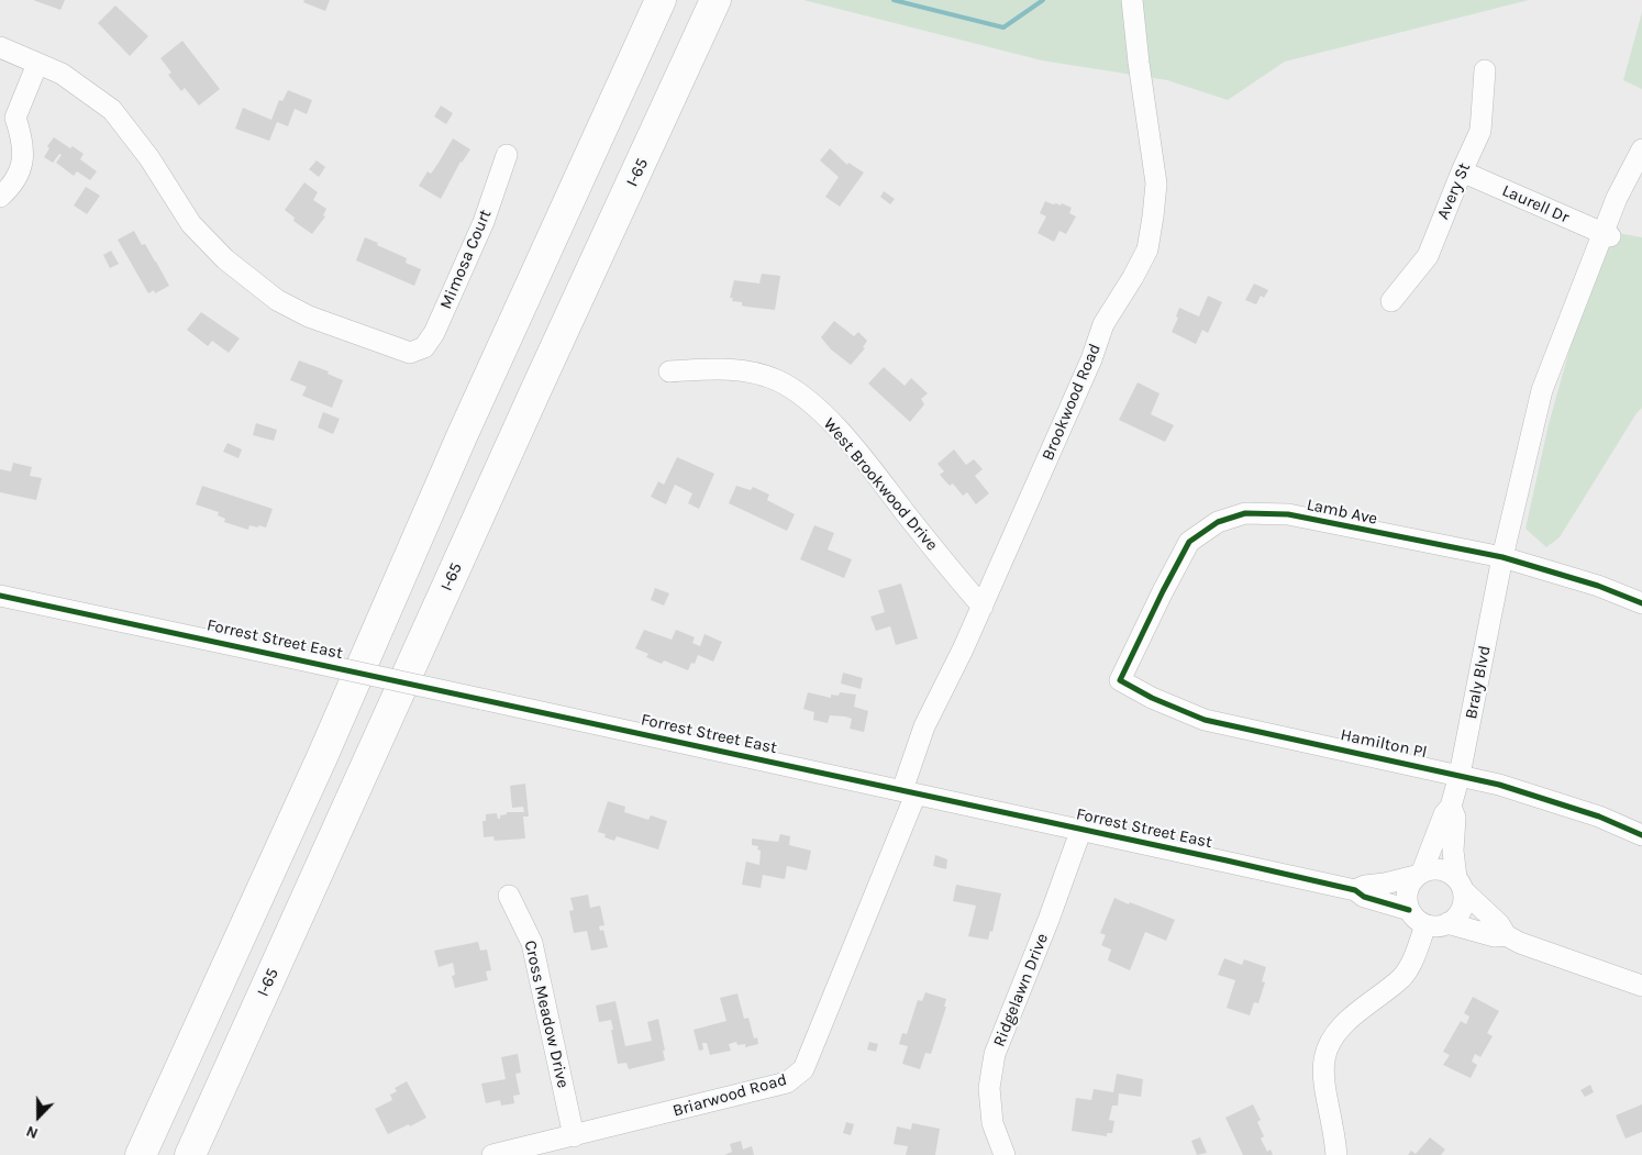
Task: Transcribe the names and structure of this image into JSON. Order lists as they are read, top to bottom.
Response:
{
  "streets": {
    "highway": ["I-65"],
    "street": [
      "Avery St",
      "Laurell Dr",
      "Mimosa Court",
      "Brookwood Road",
      "West Brookwood Drive",
      "Lamb Ave",
      "Forrest Street East",
      "Braly Blvd",
      "Hamilton Pl",
      "Ridgelawn Drive",
      "Cross Meadow Drive",
      "Briarwood Road"
    ]
  },
  "crossings": [
    ["Avery St", "Laurell Dr"],
    ["Laurell Dr", "Braly Blvd"],
    ["Brookwood Road", "West Brookwood Drive"],
    ["Brookwood Road", "Forrest Street East"],
    ["Brookwood Road", "Briarwood Road"],
    ["Lamb Ave", "Braly Blvd"],
    ["Lamb Ave", "Hamilton Pl"],
    ["Forrest Street East", "Ridgelawn Drive"],
    ["Forrest Street East", "Briarwood Road"],
    ["Braly Blvd", "Hamilton Pl"],
    ["Cross Meadow Drive", "Briarwood Road"]
  ],
  "north": "bottom"
}
